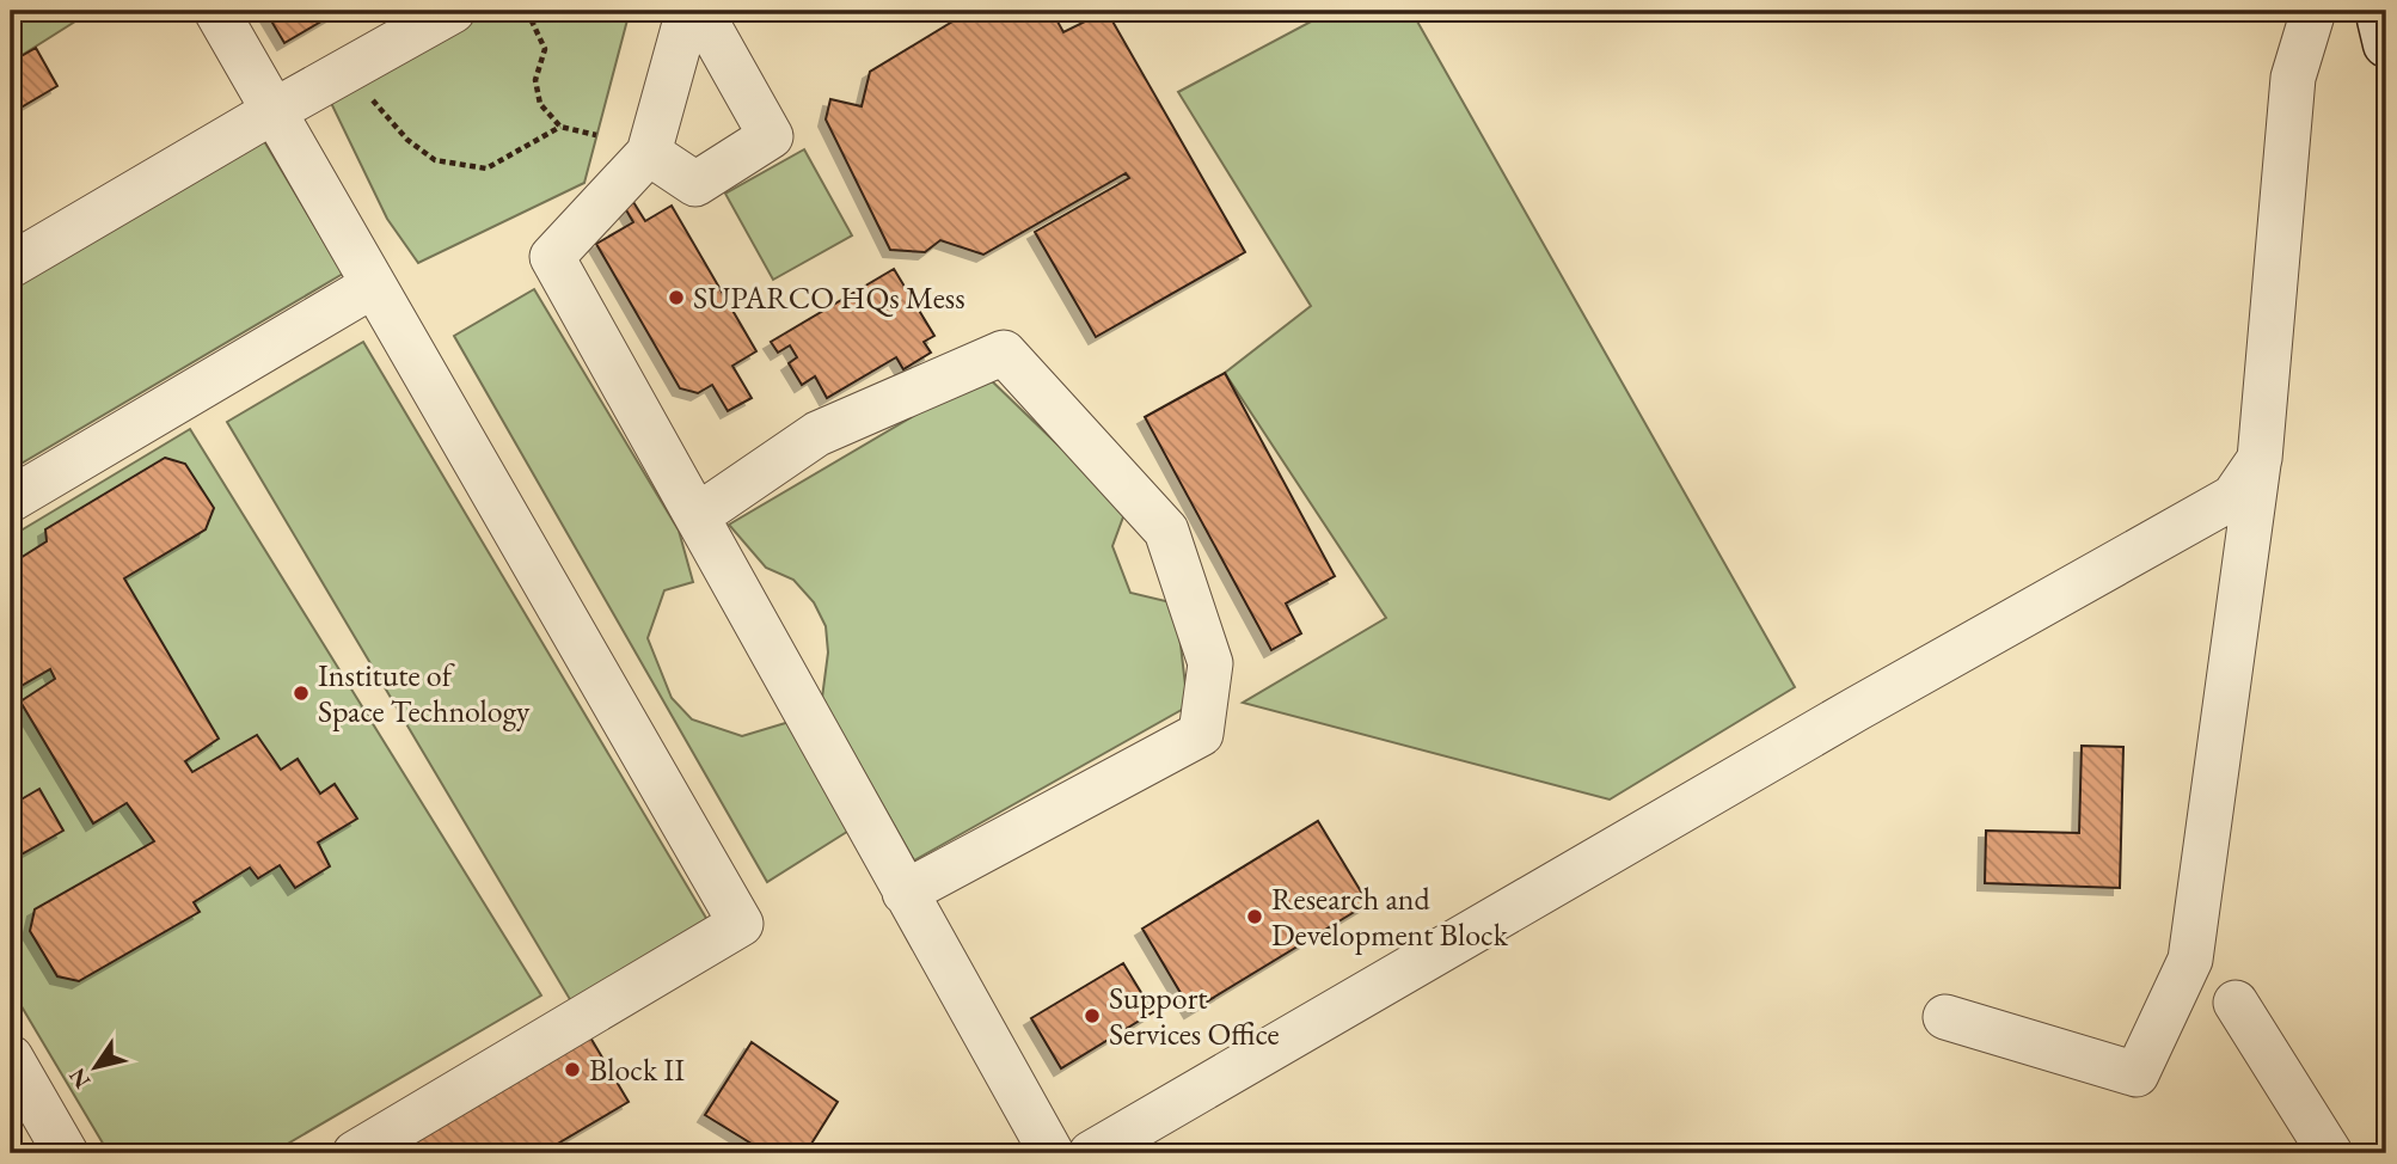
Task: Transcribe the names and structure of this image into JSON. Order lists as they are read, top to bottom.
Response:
{
  "places": [
    "SUPARCO HQs Mess",
    "Institute of Space Technology",
    "Research and Development Block",
    "Support Services Office",
    "Block II"
  ],
  "north": "bottom left"
}
